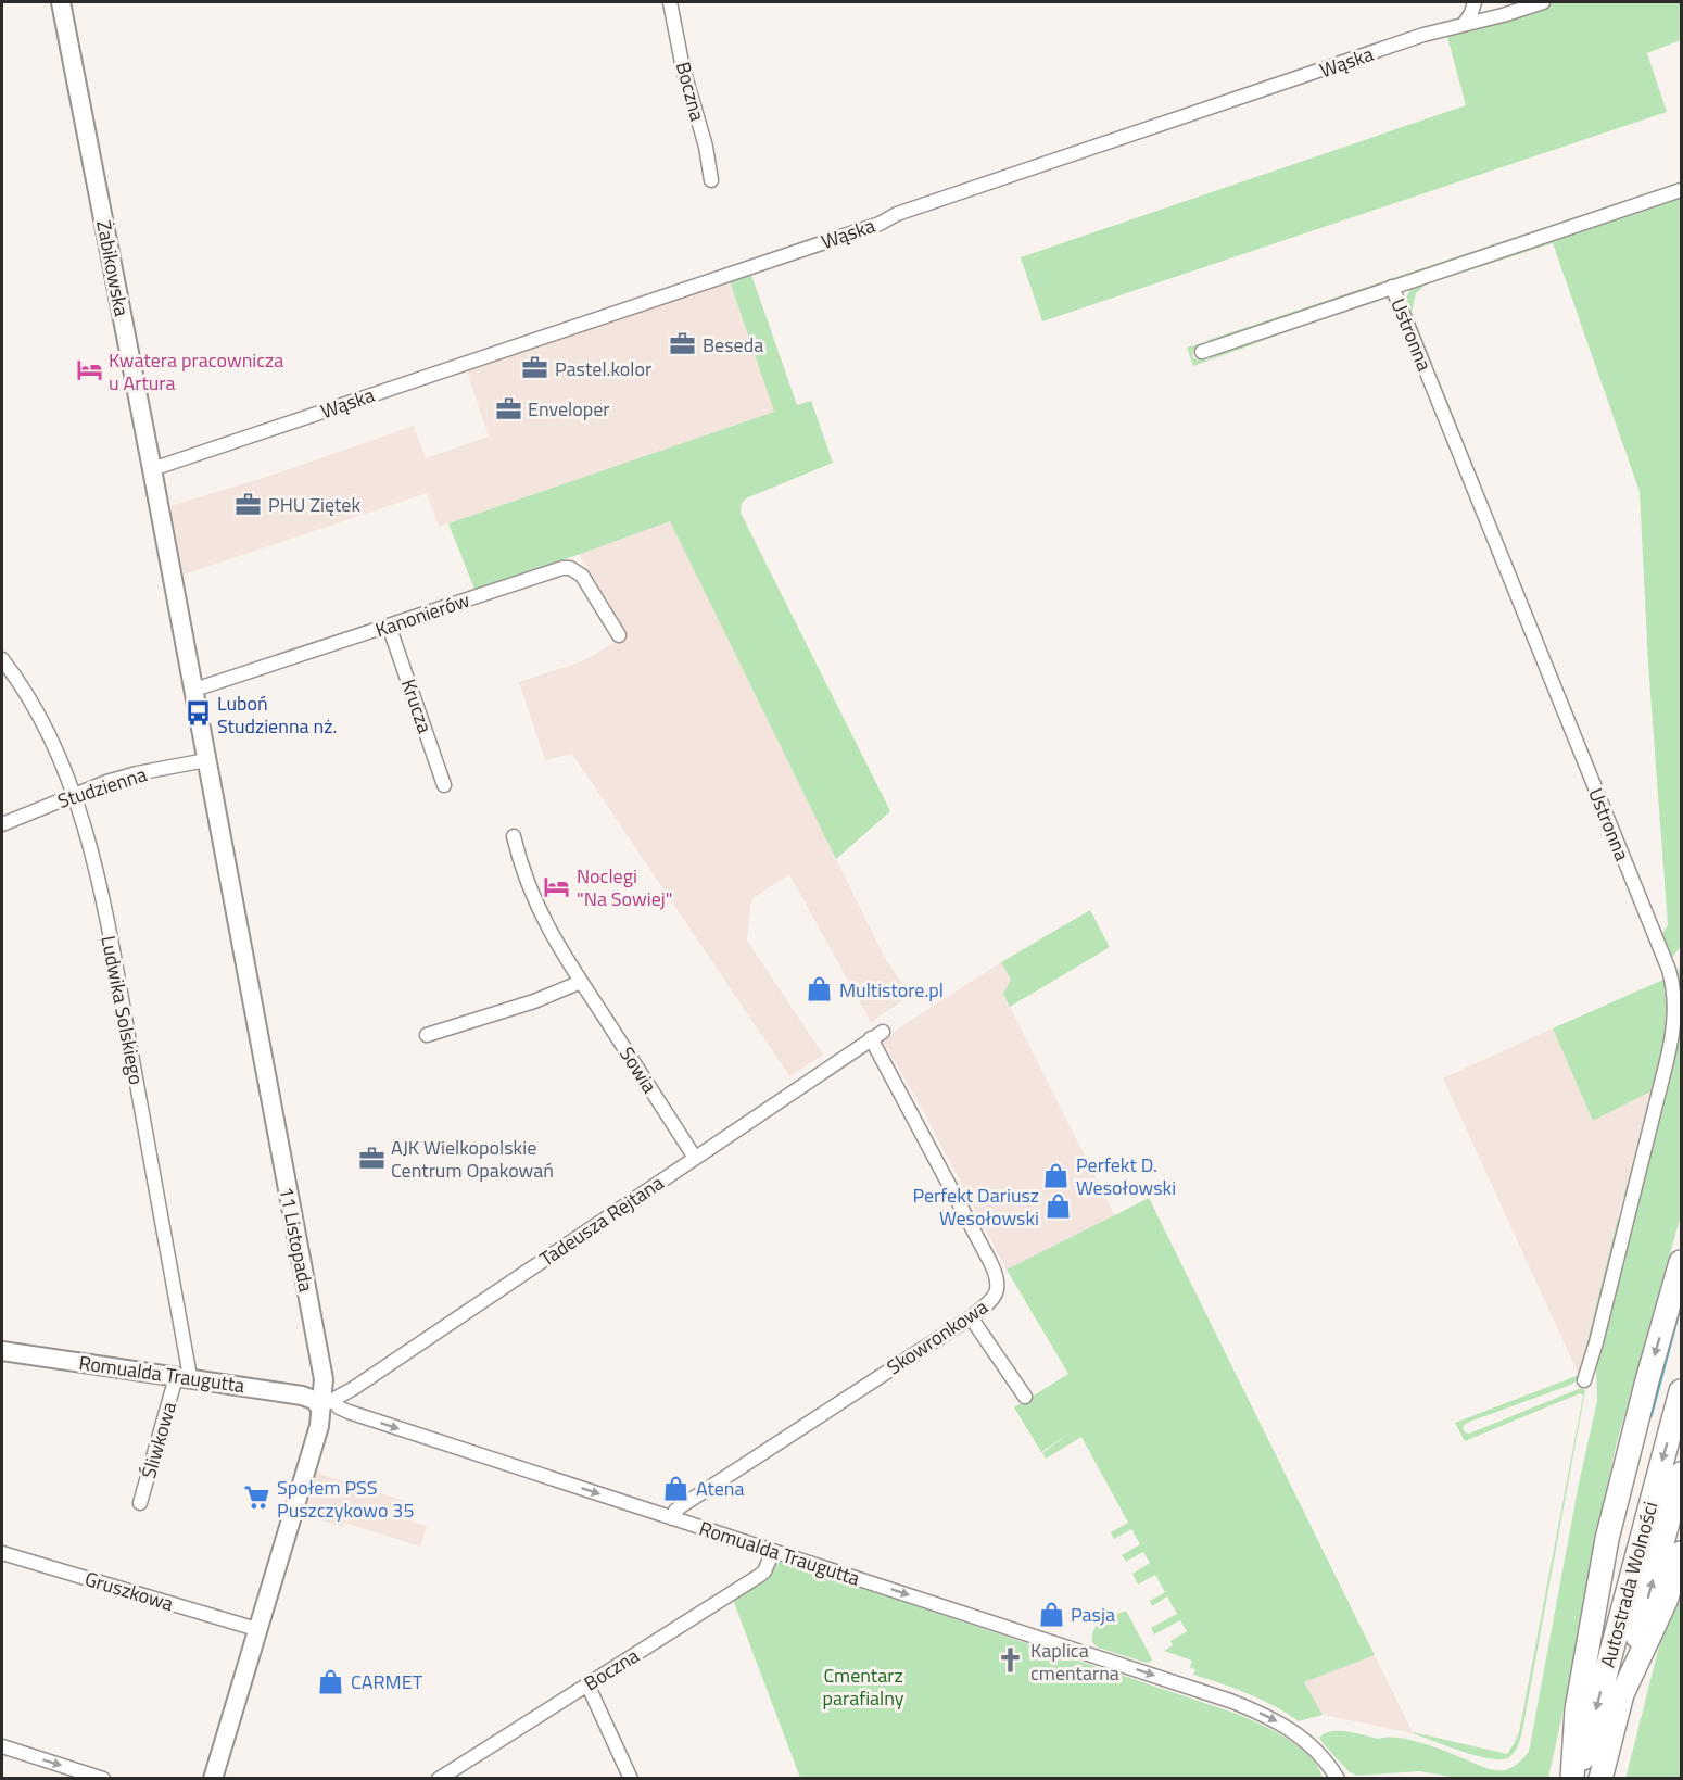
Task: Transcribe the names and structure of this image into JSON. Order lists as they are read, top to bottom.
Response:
{
  "streets": {
    "highway": ["Autostrada Wolności"],
    "street": [
      "Wąska",
      "Boczna",
      "Żabikowska",
      "Ustronna",
      "Kanonierów",
      "Krucza",
      "Studzienna",
      "Ludwika Solskiego",
      "Sowia",
      "Tadeusza Rejtana",
      "11 Listopada",
      "Skowronkowa",
      "Romualda Traugutta",
      "Śliwkowa",
      "Gruszkowa"
    ]
  },
  "crossings": [
    ["Wąska", "Żabikowska"],
    ["Boczna", "Romualda Traugutta"],
    ["Żabikowska", "Kanonierów"],
    ["Żabikowska", "11 Listopada"],
    ["Kanonierów", "Krucza"],
    ["Kanonierów", "11 Listopada"],
    ["Studzienna", "Ludwika Solskiego"],
    ["Studzienna", "11 Listopada"],
    ["Ludwika Solskiego", "Romualda Traugutta"],
    ["Ludwika Solskiego", "Śliwkowa"],
    ["Sowia", "Tadeusza Rejtana"],
    ["Tadeusza Rejtana", "11 Listopada"],
    ["Tadeusza Rejtana", "Skowronkowa"],
    ["Tadeusza Rejtana", "Romualda Traugutta"],
    ["11 Listopada", "Romualda Traugutta"],
    ["11 Listopada", "Gruszkowa"],
    ["Skowronkowa", "Romualda Traugutta"],
    ["Romualda Traugutta", "Śliwkowa"]
  ],
  "one_way": ["Romualda Traugutta"],
  "parks": ["Cmentarz parafialny"],
  "places": {
    "office": [
      "Beseda",
      "Pastel.kolor",
      "Enveloper",
      "PHU Ziętek",
      "AJK Wielkopolskie Centrum Opakowań"
    ],
    "hotel": ["Kwatera pracownicza u Artura", "Noclegi \"Na Sowiej\""],
    "bus stop": ["Luboń Studzienna nż."],
    "shop": [
      "Multistore.pl",
      "Perfekt D. Wesołowski",
      "Perfekt Dariusz Wesołowski",
      "Atena",
      "Pasja",
      "CARMET"
    ],
    "supermarket": ["Społem PSS Puszczykowo 35"],
    "church": ["Kaplica cmentarna"]
  }
}
